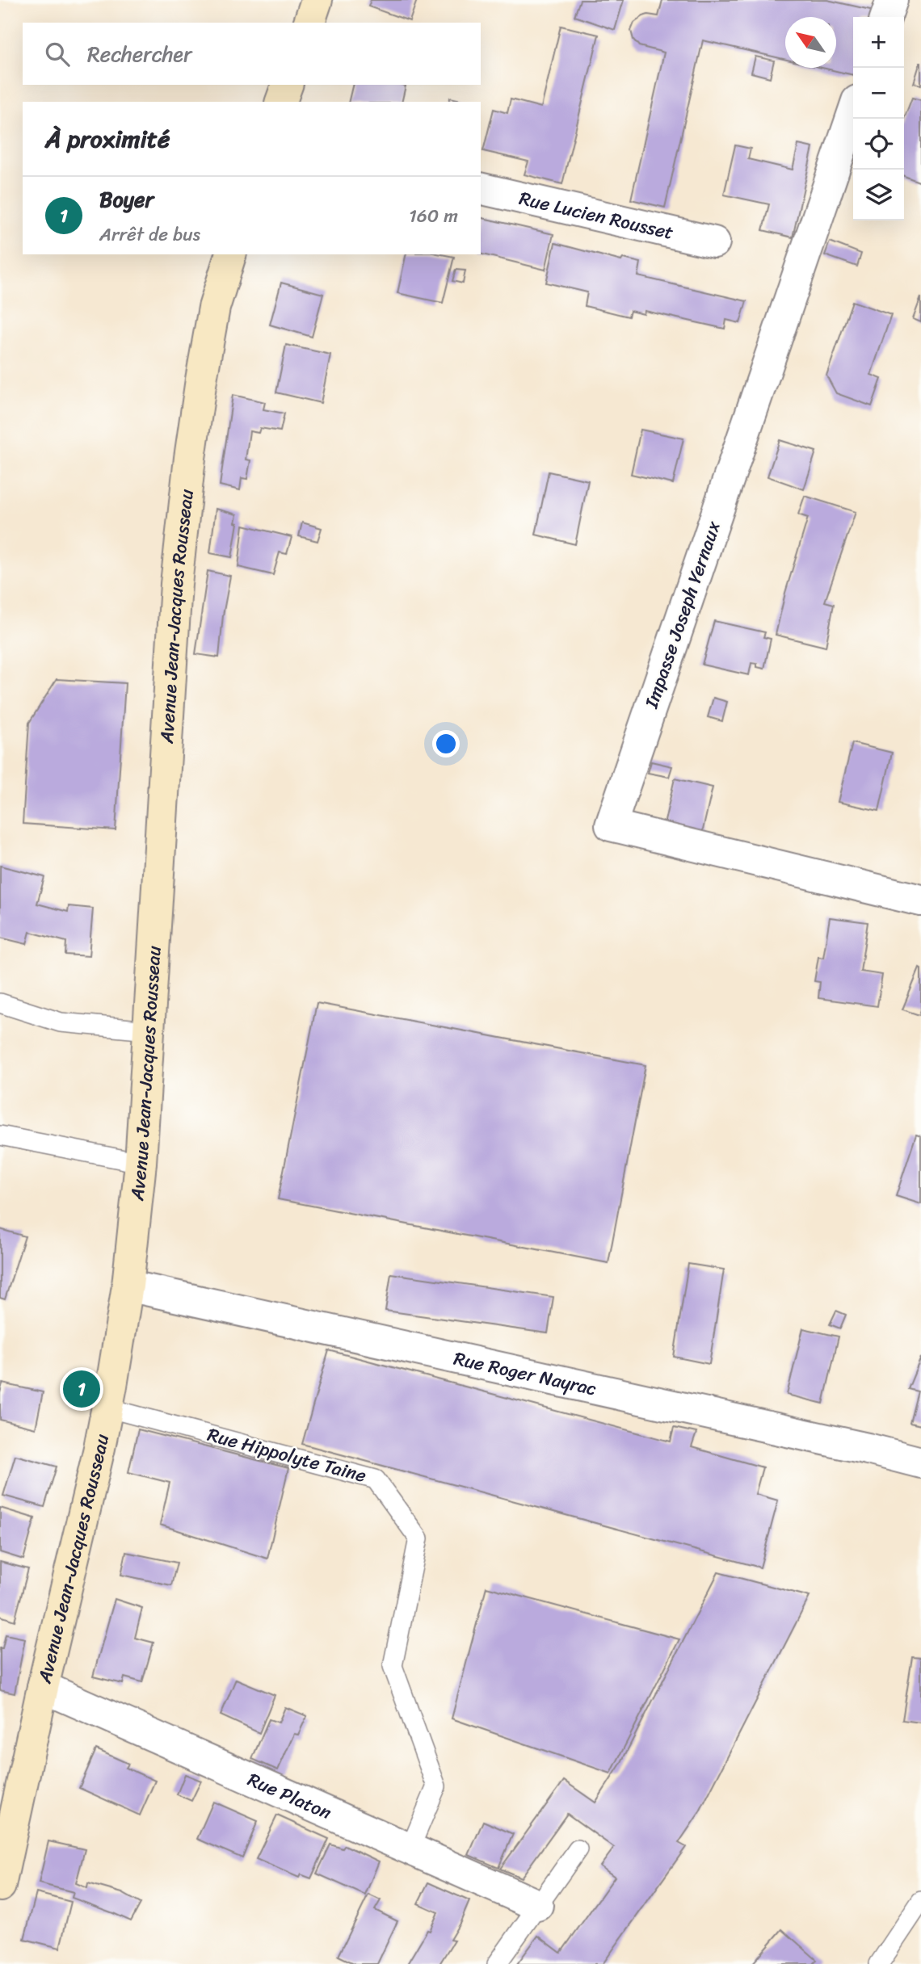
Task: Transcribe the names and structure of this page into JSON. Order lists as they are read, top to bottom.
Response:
{
  "streets": {
    "main road": ["Avenue Jean-Jacques Rousseau"],
    "street": [
      "Rue Lucien Rousset",
      "Impasse Joseph Yernaux",
      "Rue Roger Nayrac",
      "Rue Platon"
    ],
    "lane": ["Rue Hippolyte Taine"]
  },
  "crossings": [
    ["Avenue Jean-Jacques Rousseau", "Rue Roger Nayrac"],
    ["Avenue Jean-Jacques Rousseau", "Rue Hippolyte Taine"],
    ["Avenue Jean-Jacques Rousseau", "Rue Platon"],
    ["Rue Hippolyte Taine", "Rue Platon"]
  ],
  "north": "top left",
  "page": {
    "map_buttons": ["+", "−"],
    "search": "Rechercher",
    "heading": "À proximité",
    "list": [
      {
        "mark": "1",
        "name": "Boyer",
        "note": "Arrêt de bus",
        "value": "160 m"
      }
    ],
    "pins": "1"
  }
}
